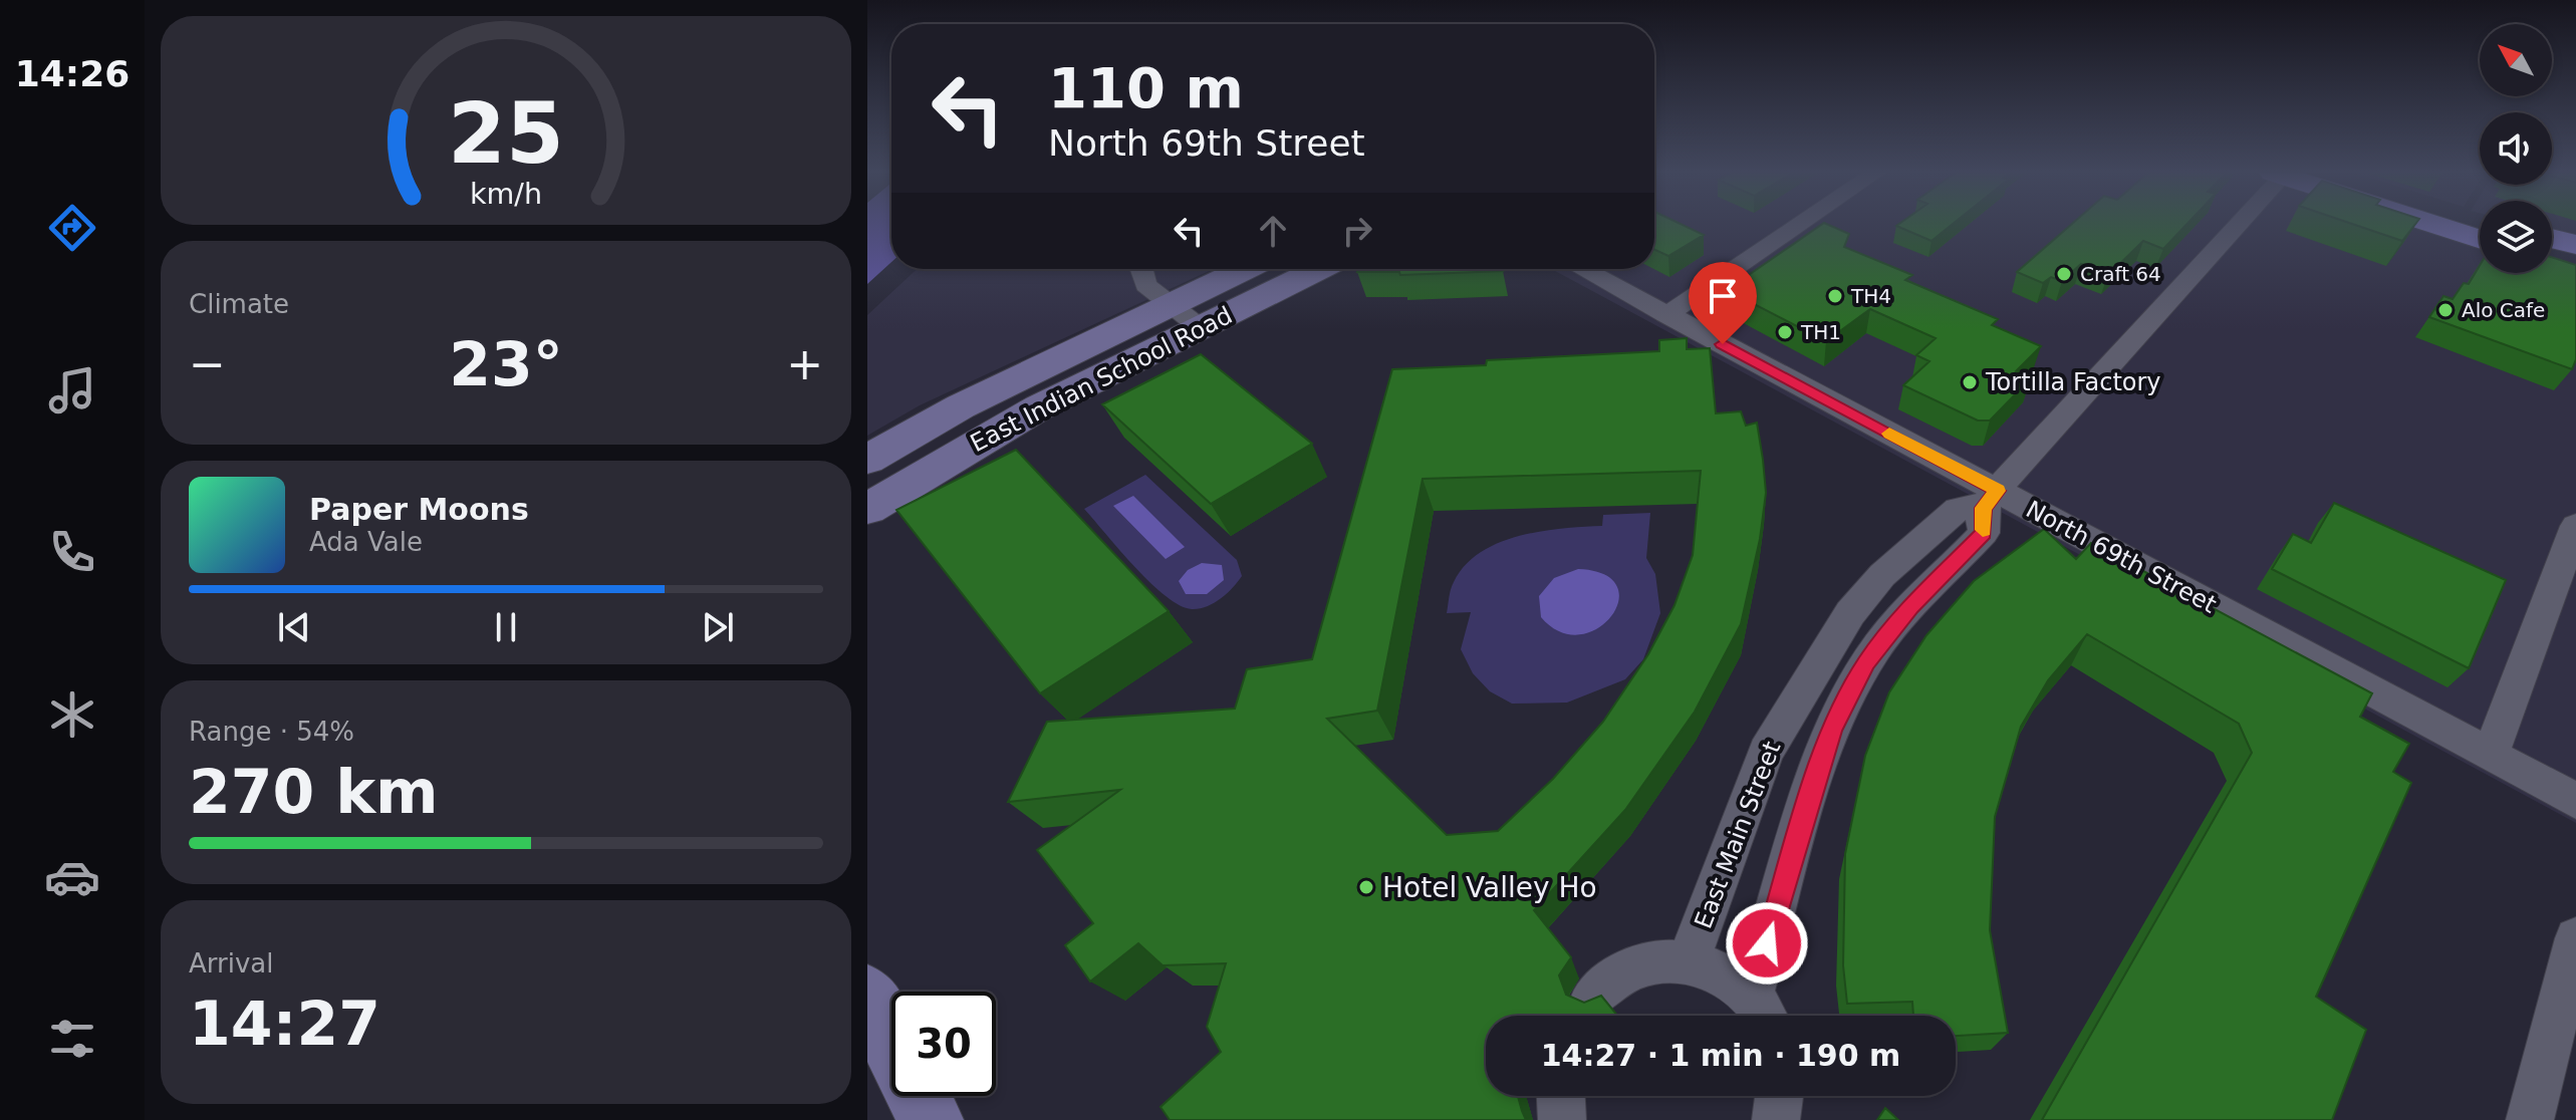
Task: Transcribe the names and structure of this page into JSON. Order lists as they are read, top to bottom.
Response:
{
  "streets": {
    "main road": ["East Indian School Road"],
    "street": ["North 69th Street", "East Main Street"]
  },
  "crossings": [
    ["North 69th Street", "East Main Street"]
  ],
  "places": [
    "Craft 64",
    "TH4",
    "Alo Cafe",
    "TH1",
    "Tortilla Factory",
    "Hotel Valley Ho"
  ],
  "north": "top left",
  "page": {
    "tabs": "14:26",
    "turn": ["110 m", "North 69th Street"],
    "tile": [
      "Climate",
      ["Range · 54%", "270 km"],
      ["Arrival", "14:27"]
    ],
    "heat": ["−", "23°", "+"],
    "song": ["Paper Moons", "Ada Vale"],
    "limit": "30",
    "trip": "14:27 · 1 min · 190 m",
    "gauge": ["25", "km/h"]
  }
}
